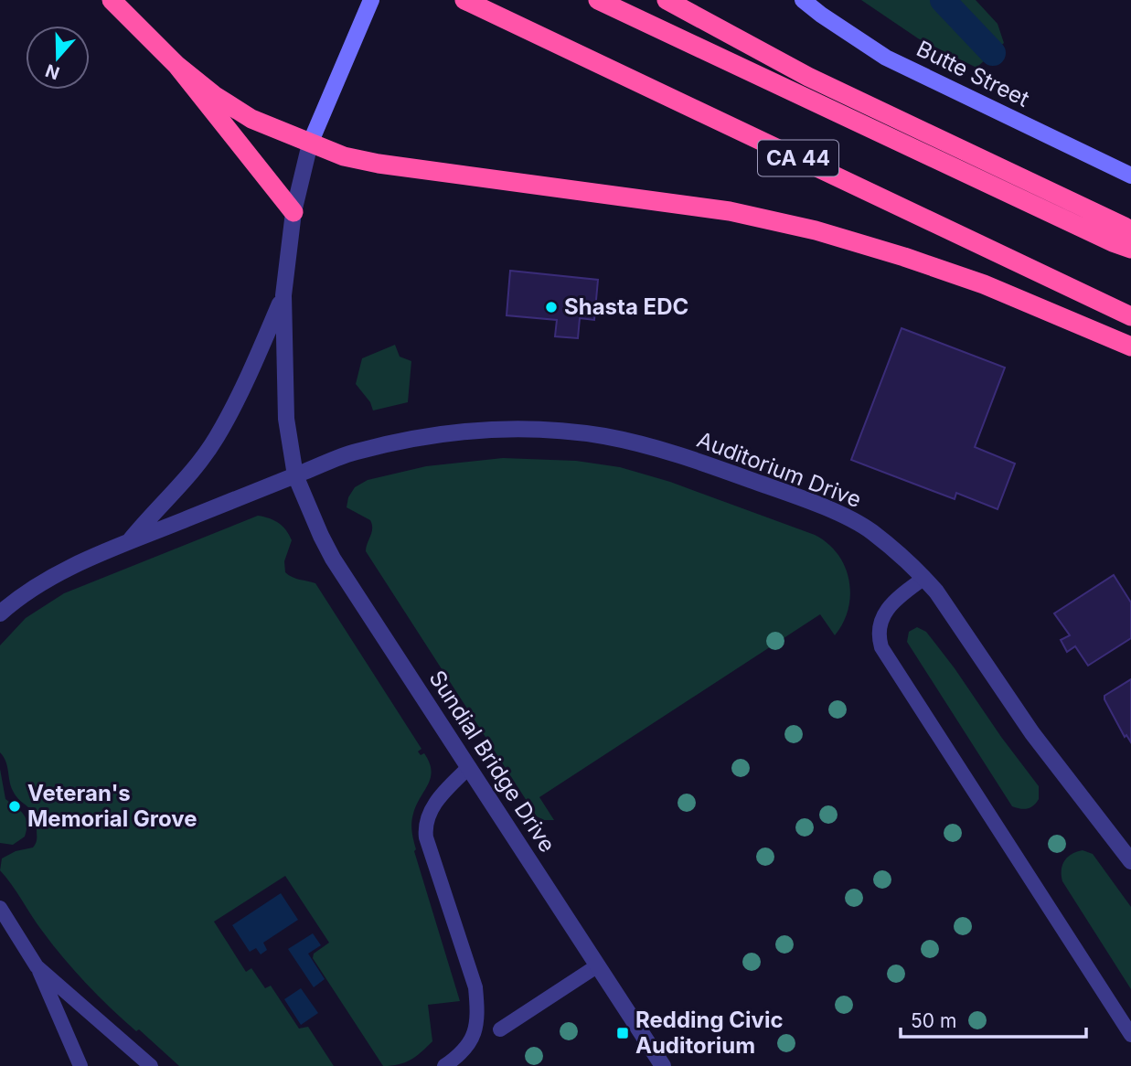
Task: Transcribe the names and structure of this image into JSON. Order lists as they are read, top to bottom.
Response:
{
  "streets": {
    "highway": ["CA 44"],
    "main road": ["Butte Street", "Sundial Bridge Drive"],
    "street": ["Auditorium Drive"]
  },
  "crossings": [
    ["Auditorium Drive", "Sundial Bridge Drive"]
  ],
  "places": {
    "other": ["Shasta EDC", "Veteran's Memorial Grove"],
    "transit": ["Redding Civic Auditorium"]
  },
  "scale_bar": "50 m",
  "north": "bottom"
}
